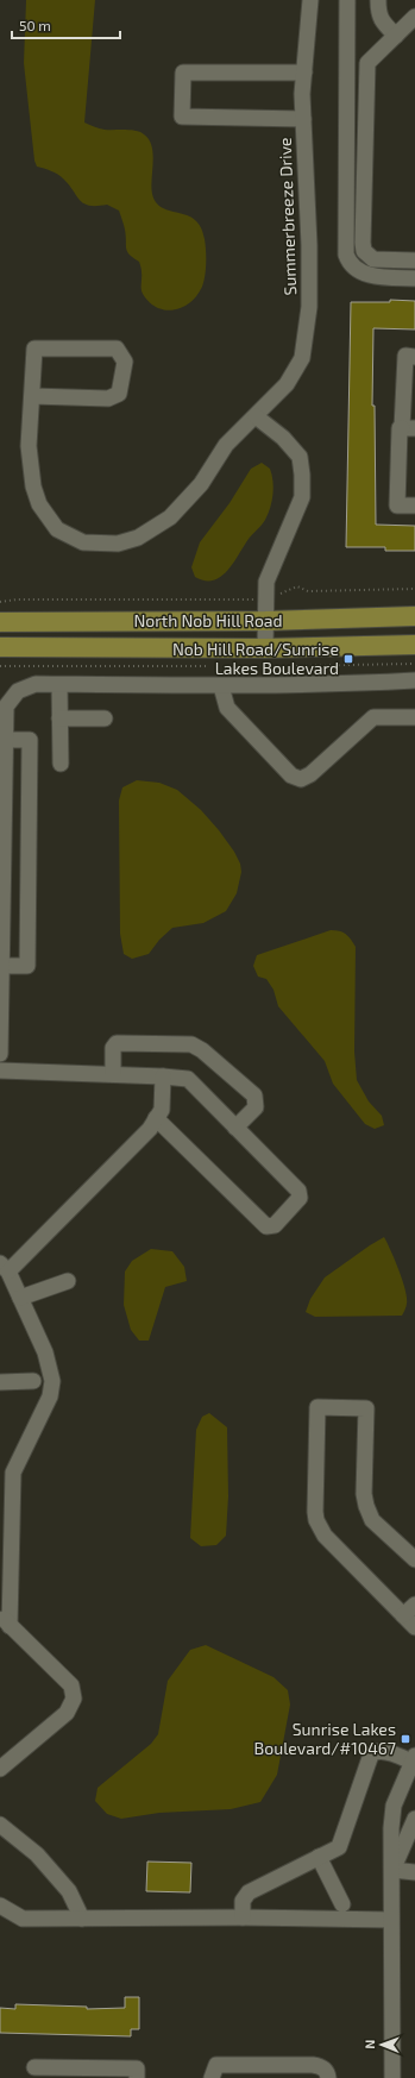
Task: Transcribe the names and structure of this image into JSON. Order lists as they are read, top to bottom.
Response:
{
  "streets": {
    "main road": ["North Nob Hill Road"],
    "street": ["Summerbreeze Drive"]
  },
  "places": {
    "transit": ["Nob Hill Road/Sunrise Lakes Boulevard", "Sunrise Lakes Boulevard/#10467"]
  },
  "scale_bar": "50 m",
  "north": "left"
}
